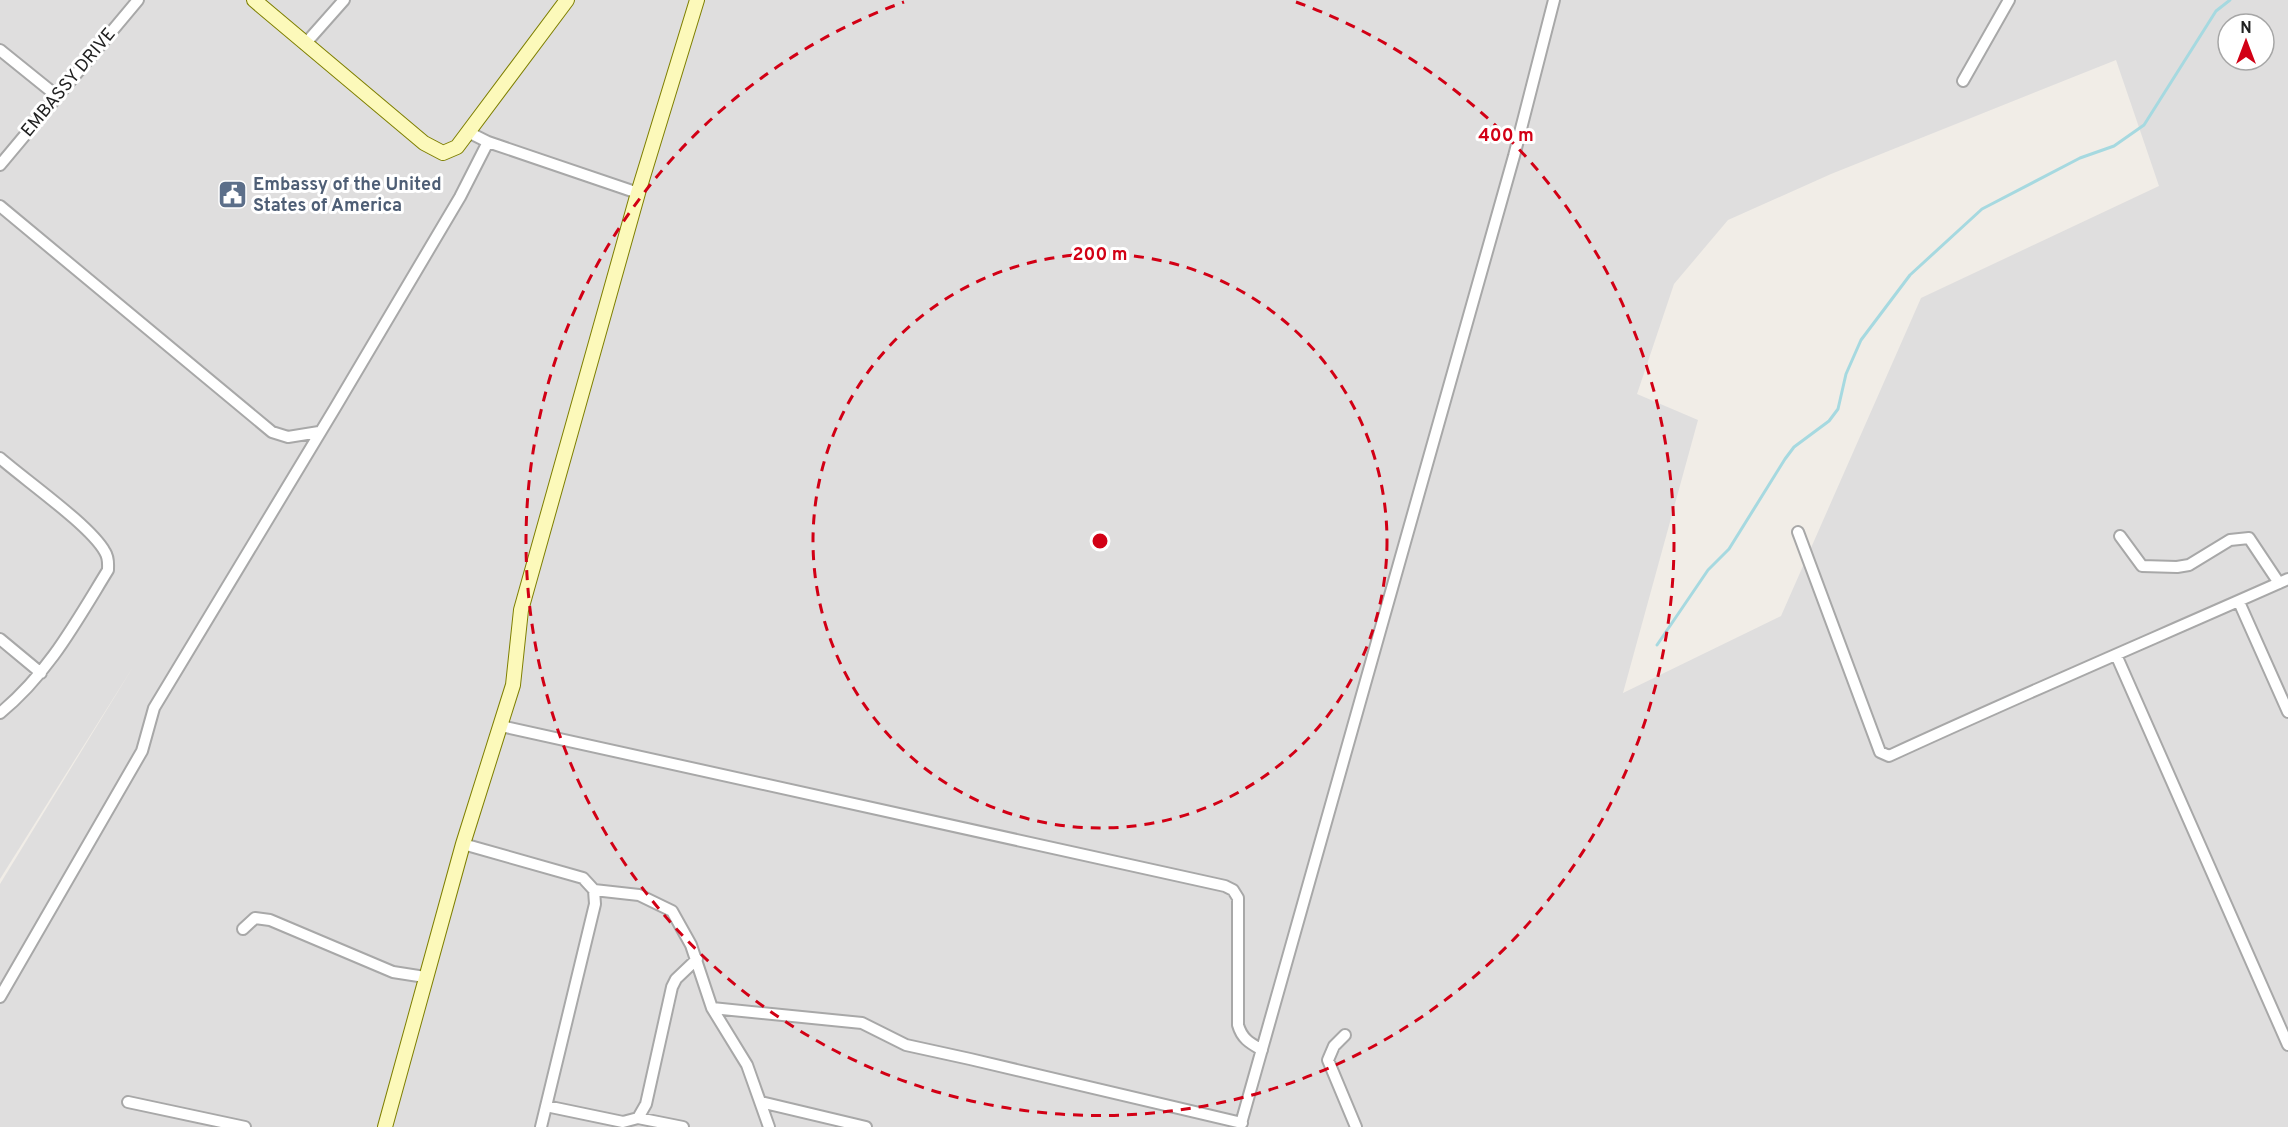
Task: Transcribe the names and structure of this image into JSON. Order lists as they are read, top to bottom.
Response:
{
  "streets": {
    "street": ["EMBASSY DRIVE"]
  },
  "places": {
    "public building": ["Embassy of the United States of America"]
  },
  "north": "top",
  "rings": ["400 m", "200 m"]
}
